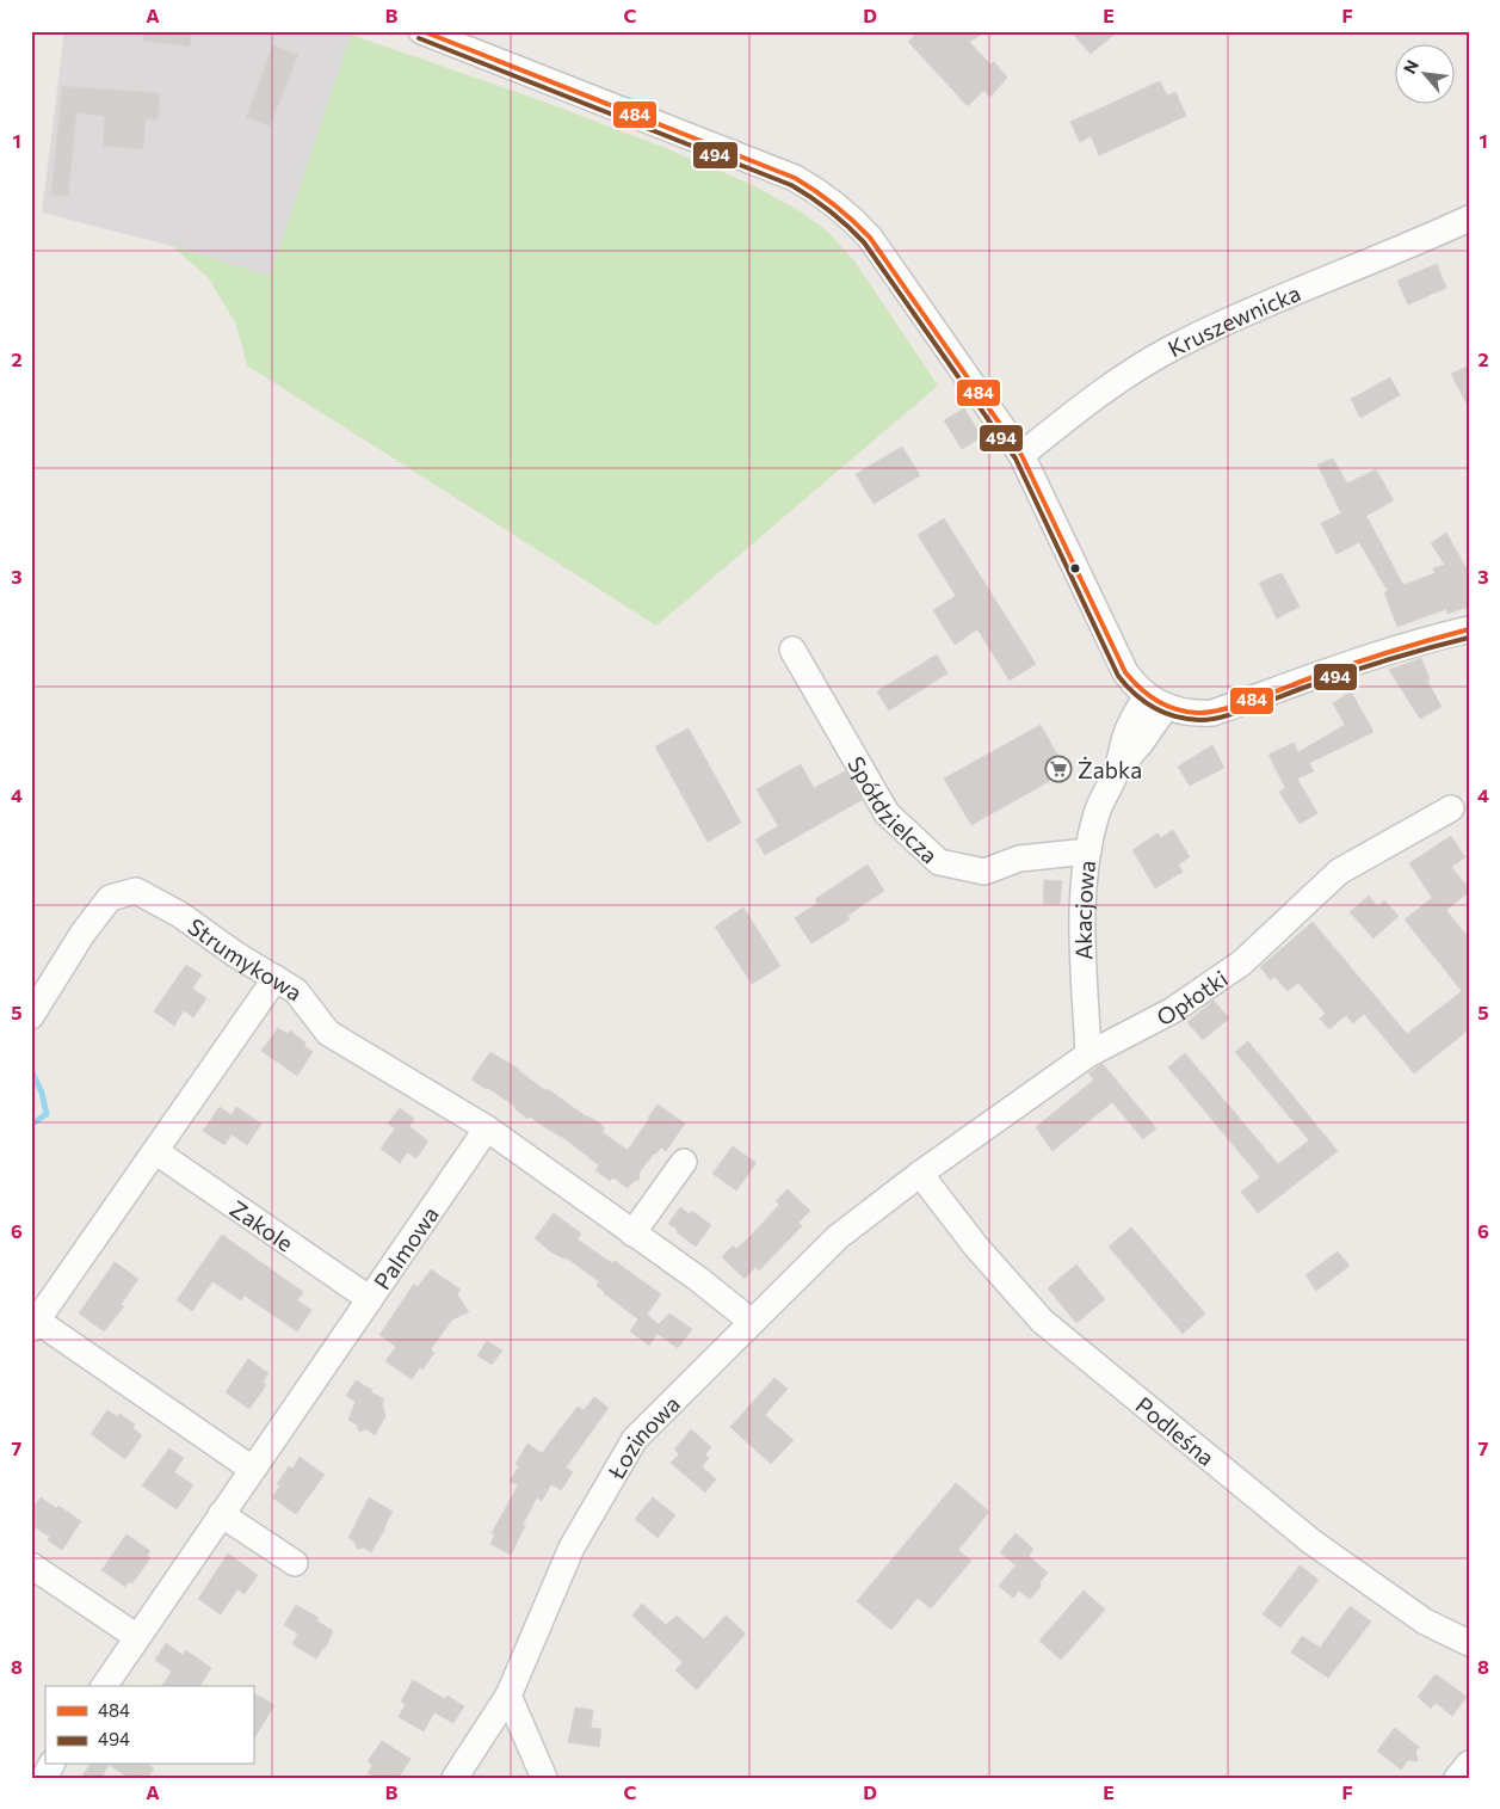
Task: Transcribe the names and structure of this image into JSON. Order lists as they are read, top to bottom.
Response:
{
  "streets": {
    "street": [
      "Kruszewnicka",
      "Spółdzielcza",
      "Akacjowa",
      "Strumykowa",
      "Opłotki",
      "Zakole",
      "Palmowa",
      "Podleśna",
      "Łozinowa"
    ]
  },
  "crossings": [
    ["Spółdzielcza", "Akacjowa"],
    ["Akacjowa", "Opłotki"],
    ["Strumykowa", "Palmowa"],
    ["Opłotki", "Podleśna"],
    ["Opłotki", "Łozinowa"],
    ["Zakole", "Palmowa"],
    ["Podleśna", "Łozinowa"]
  ],
  "places": {
    "supermarket": ["Żabka"]
  },
  "lines": ["transit line 484", "transit line 494"],
  "legend": ["484", "494"],
  "north": "top left",
  "grid": {
    "columns": [
      "A",
      "B",
      "C",
      "D",
      "E",
      "F"
    ],
    "rows": [
      "1",
      "2",
      "3",
      "4",
      "5",
      "6",
      "7",
      "8"
    ]
  }
}
